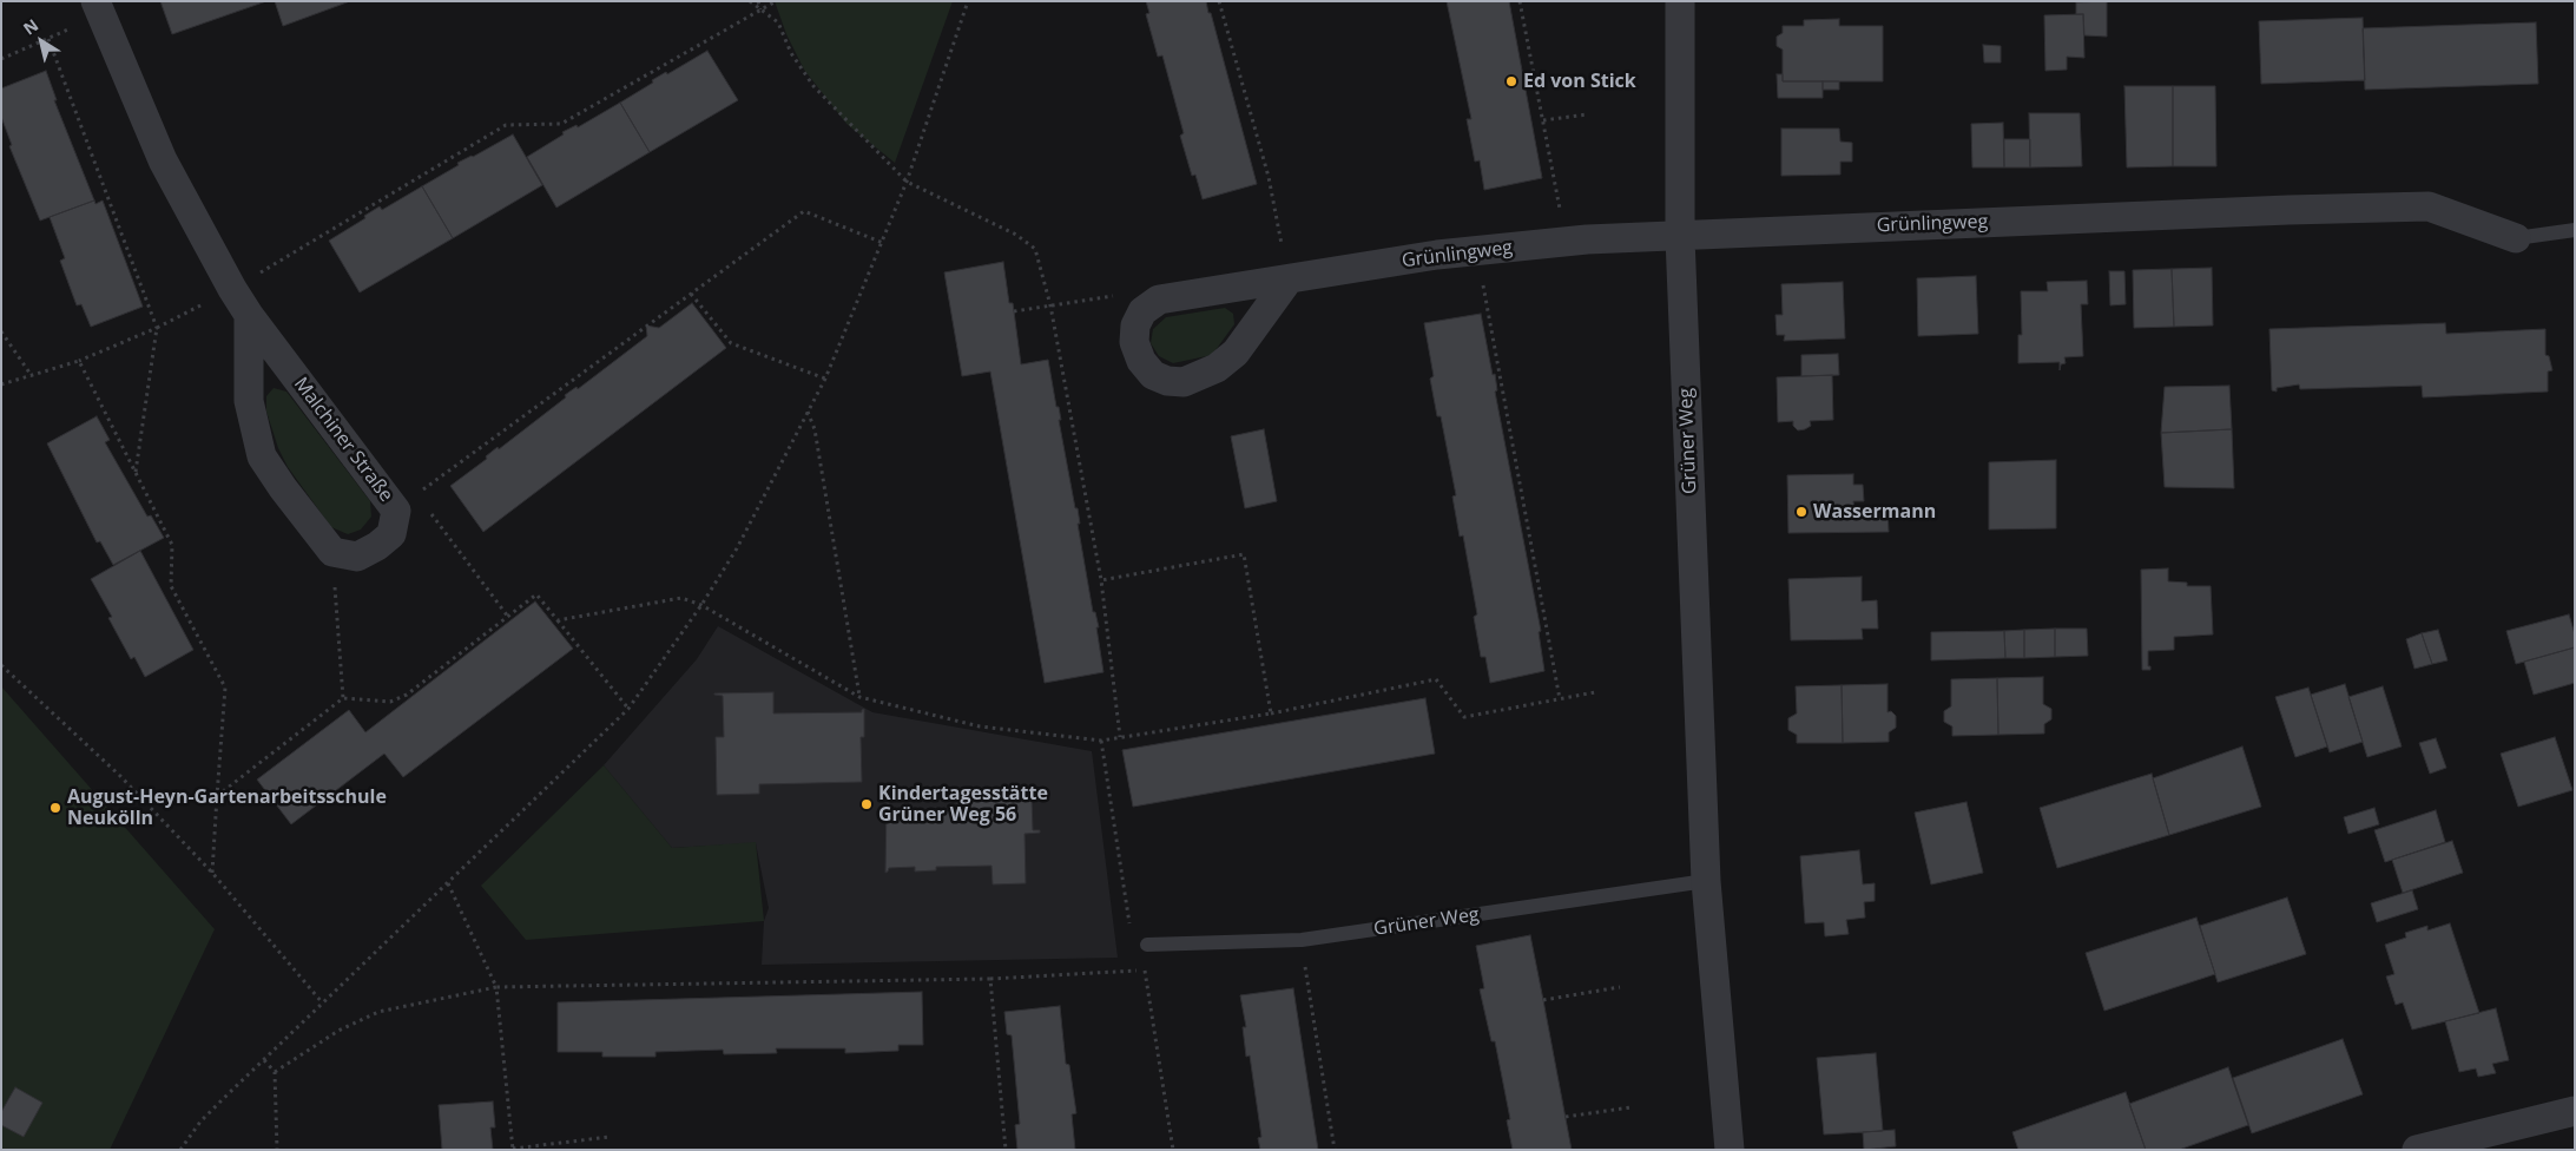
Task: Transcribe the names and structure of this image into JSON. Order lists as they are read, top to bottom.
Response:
{
  "streets": {
    "street": ["Grünlingweg", "Malchiner Straße", "Grüner Weg"]
  },
  "crossings": [
    ["Grünlingweg", "Grüner Weg"]
  ],
  "places": [
    "Ed von Stick",
    "Wassermann",
    "Kindertagesstätte Grüner Weg 56",
    "August-Heyn-Gartenarbeitsschule Neukölln"
  ],
  "north": "top left"
}
